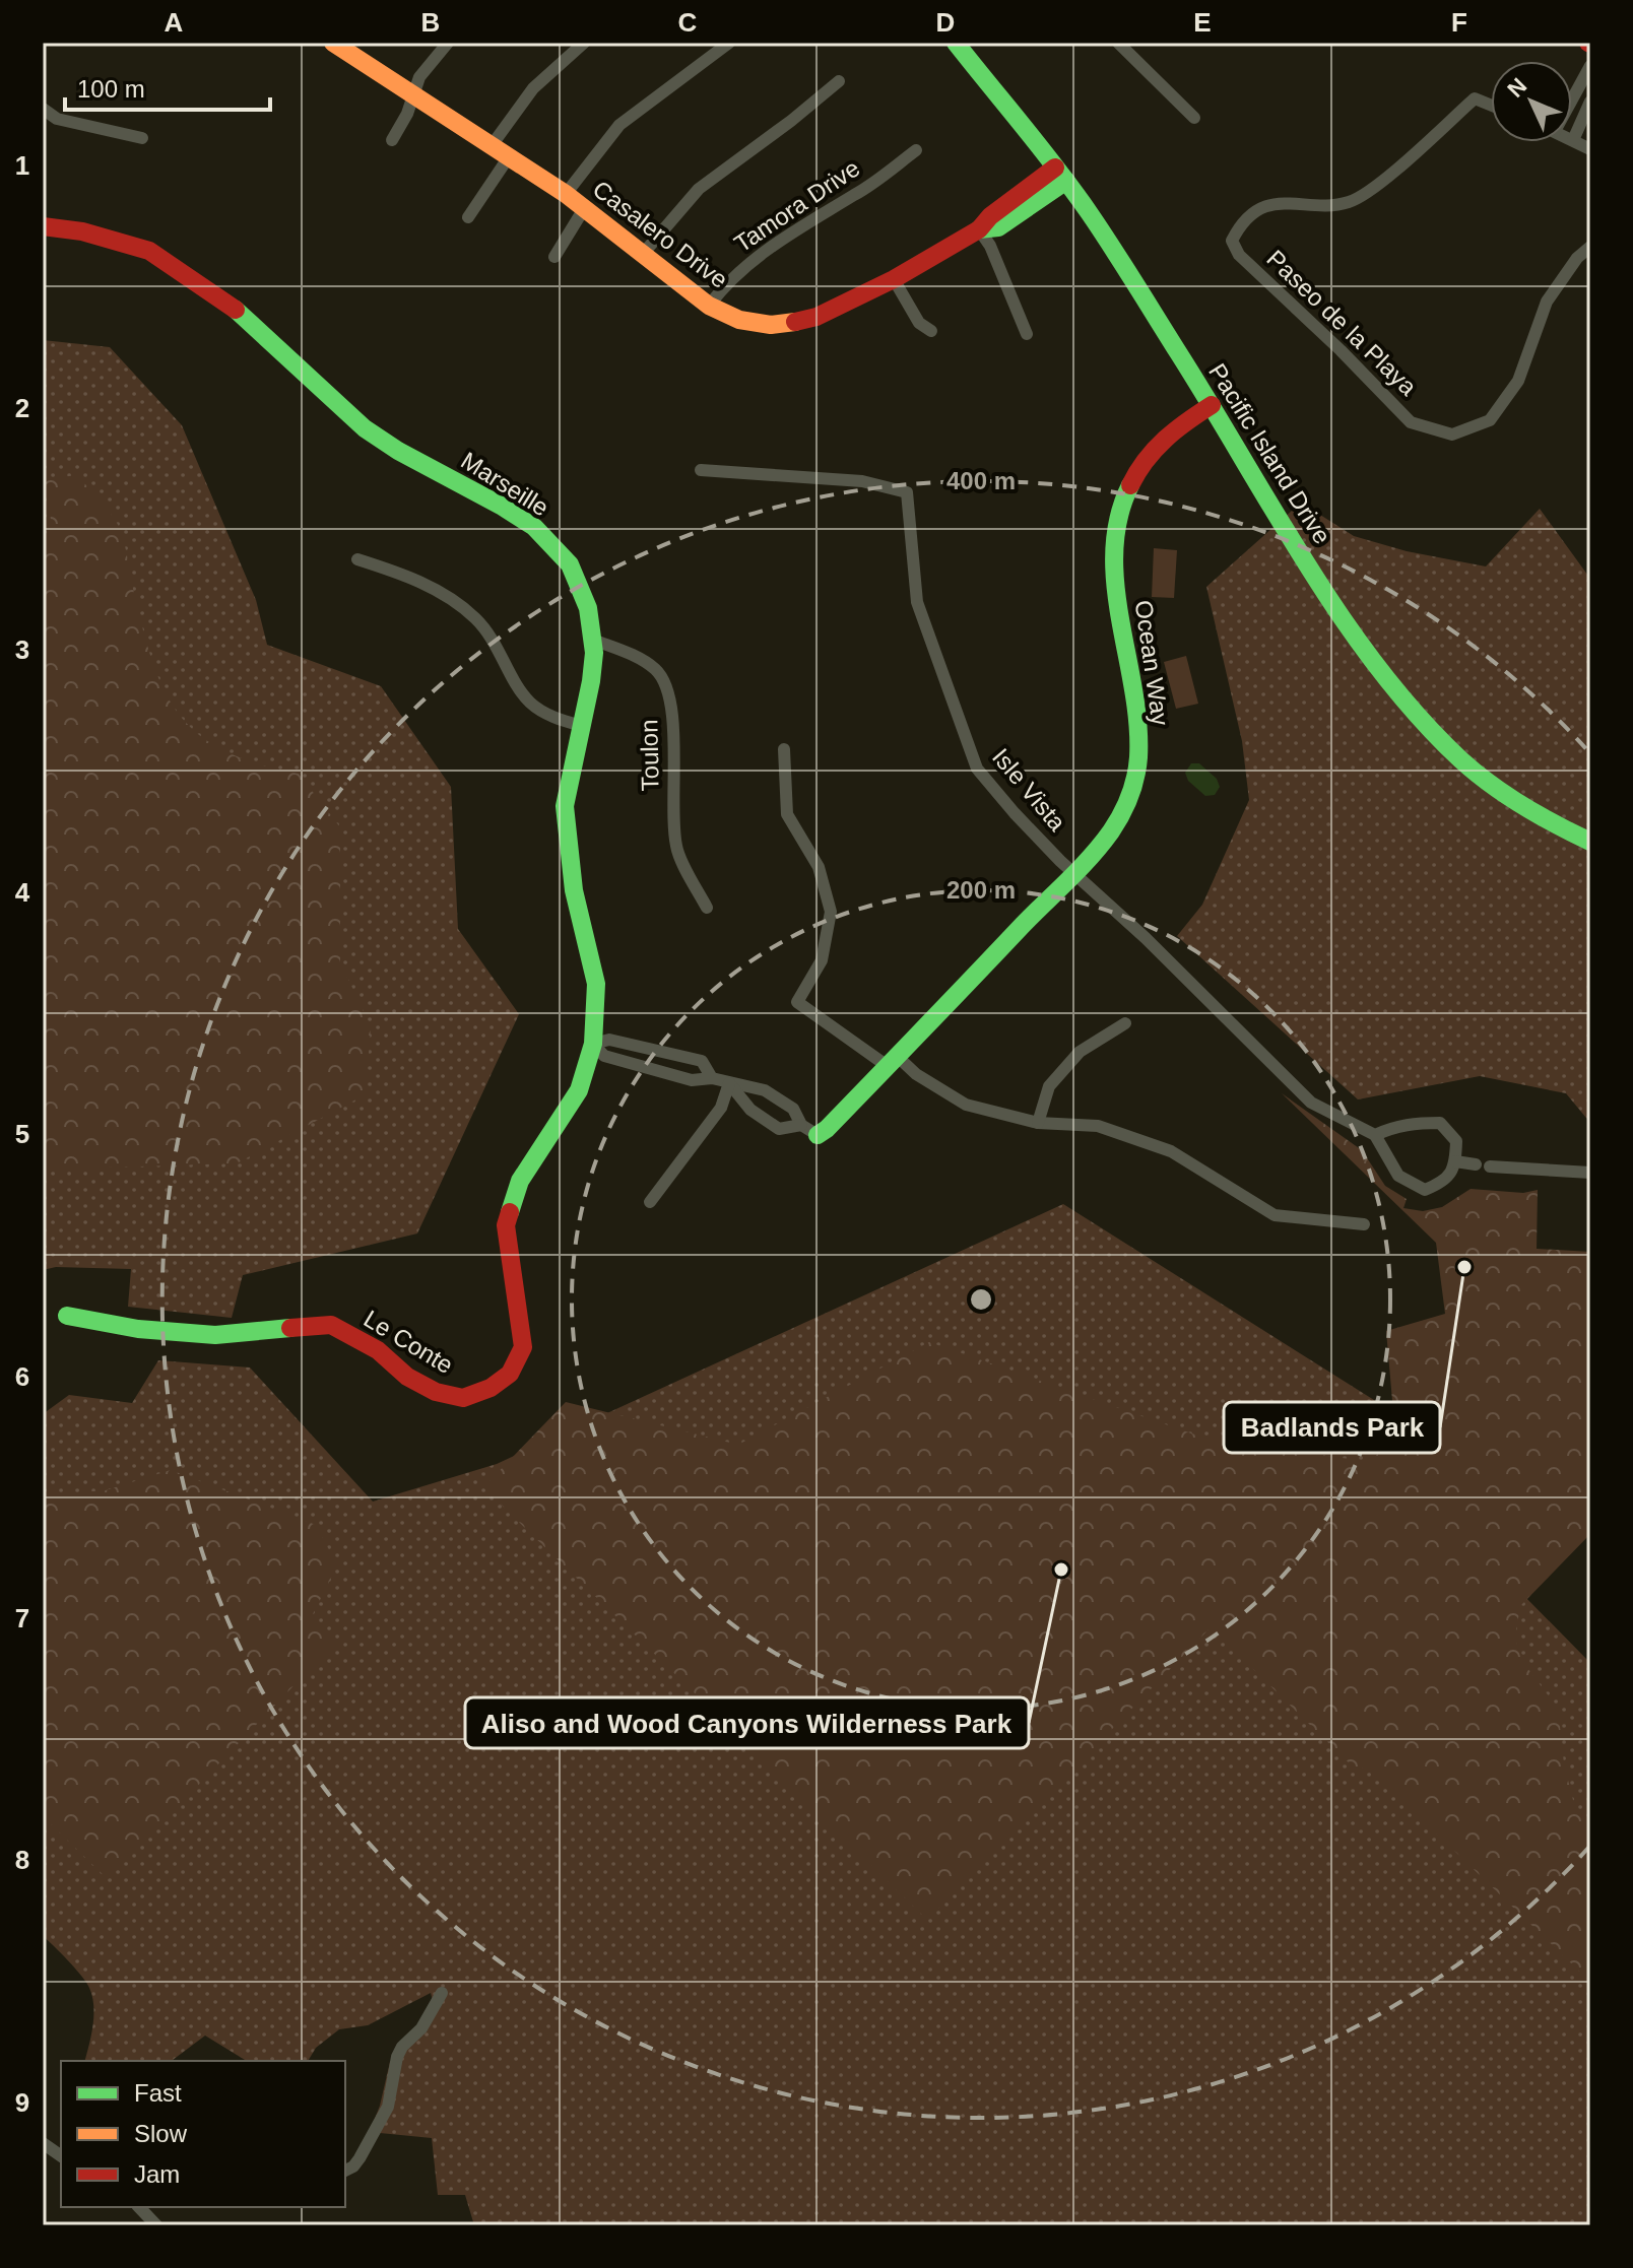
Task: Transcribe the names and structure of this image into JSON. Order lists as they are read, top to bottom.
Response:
{
  "streets": {
    "street": [
      "Tamora Drive",
      "Casalero Drive",
      "Paseo de la Playa",
      "Pacific Island Drive",
      "Marseille",
      "Ocean Way",
      "Toulon",
      "Isle Vista",
      "Le Conte"
    ]
  },
  "crossings": [
    ["Tamora Drive", "Casalero Drive"],
    ["Casalero Drive", "Pacific Island Drive"],
    ["Pacific Island Drive", "Ocean Way"],
    ["Marseille", "Toulon"],
    ["Marseille", "Le Conte"],
    ["Ocean Way", "Isle Vista"]
  ],
  "places": ["Badlands Park", "Aliso and Wood Canyons Wilderness Park"],
  "legend": ["Fast", "Slow", "Jam"],
  "scale_bar": "100 m",
  "north": "top left",
  "grid": {
    "columns": [
      "A",
      "B",
      "C",
      "D",
      "E",
      "F"
    ],
    "rows": [
      "1",
      "2",
      "3",
      "4",
      "5",
      "6",
      "7",
      "8",
      "9"
    ]
  },
  "rings": ["400 m", "200 m"]
}
